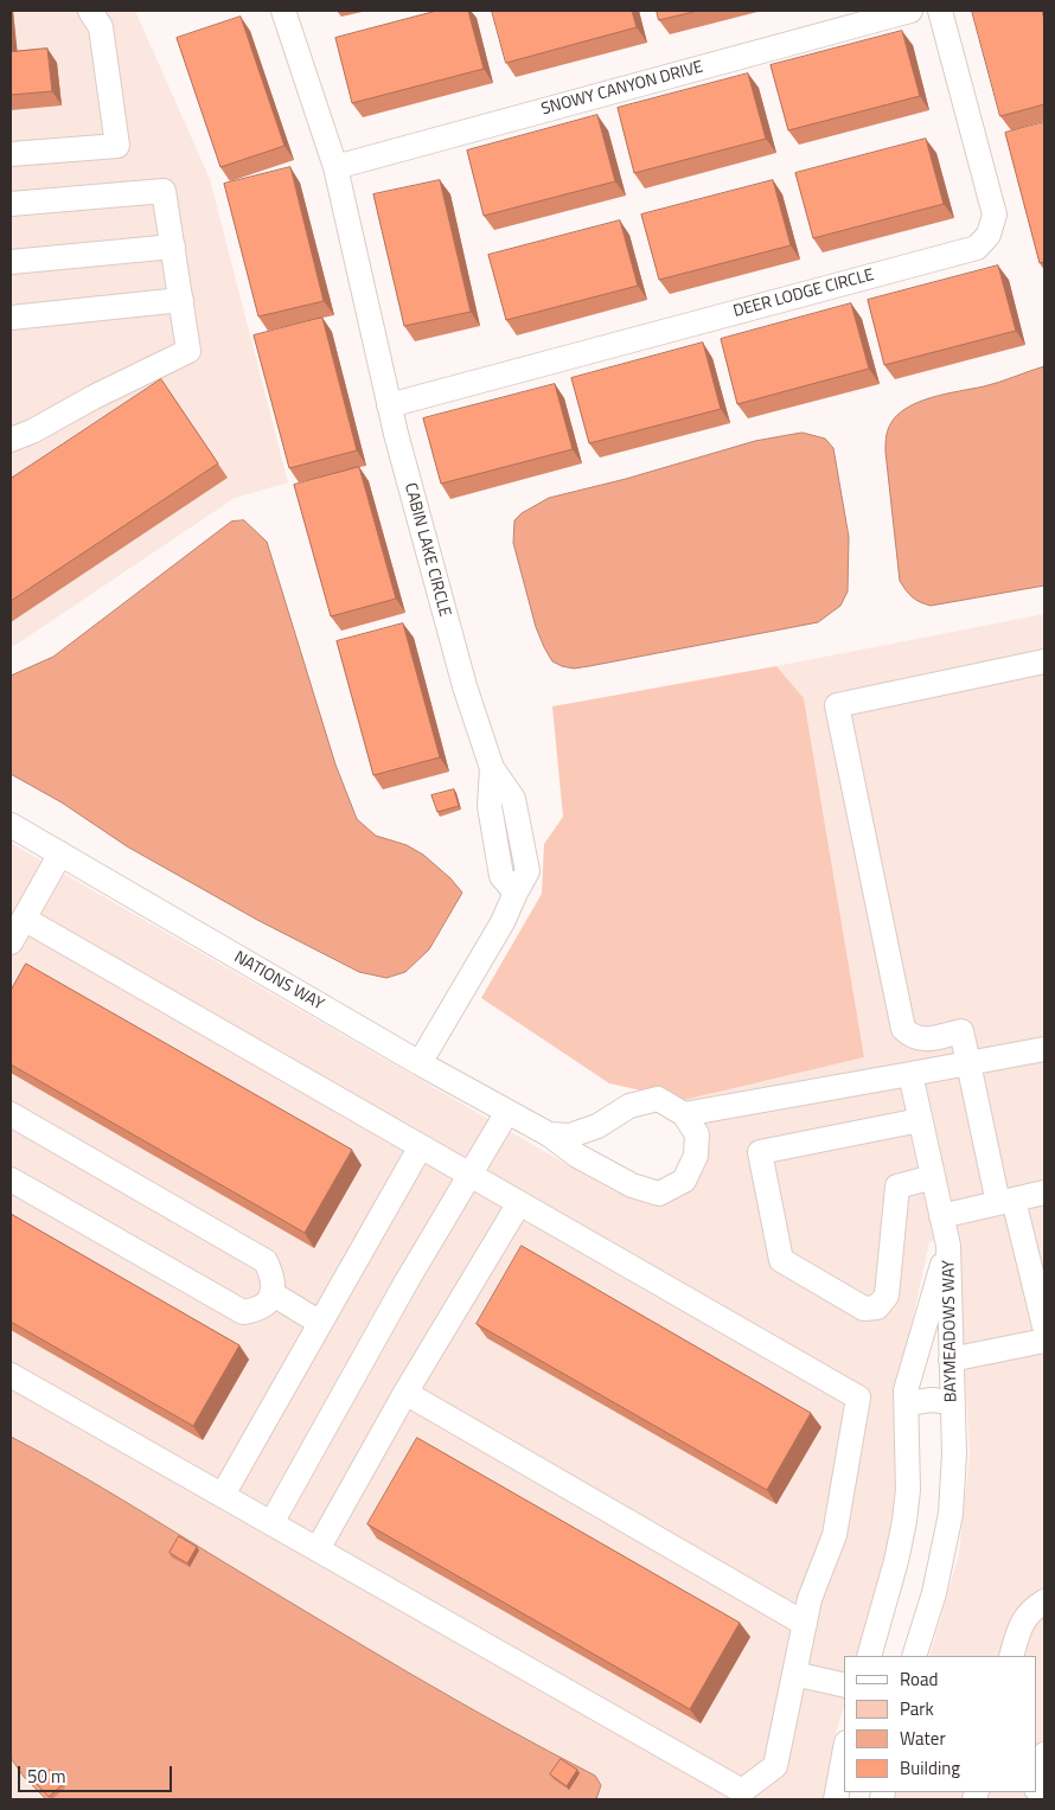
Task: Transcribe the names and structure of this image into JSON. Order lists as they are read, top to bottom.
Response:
{
  "streets": {
    "street": [
      "SNOWY CANYON DRIVE",
      "DEER LODGE CIRCLE",
      "CABIN LAKE CIRCLE",
      "NATIONS WAY",
      "BAYMEADOWS WAY"
    ]
  },
  "crossings": [
    ["SNOWY CANYON DRIVE", "CABIN LAKE CIRCLE"],
    ["DEER LODGE CIRCLE", "CABIN LAKE CIRCLE"],
    ["CABIN LAKE CIRCLE", "NATIONS WAY"]
  ],
  "legend": [
    "Road",
    "Park",
    "Water",
    "Building"
  ],
  "scale_bar": "50 m"
}
